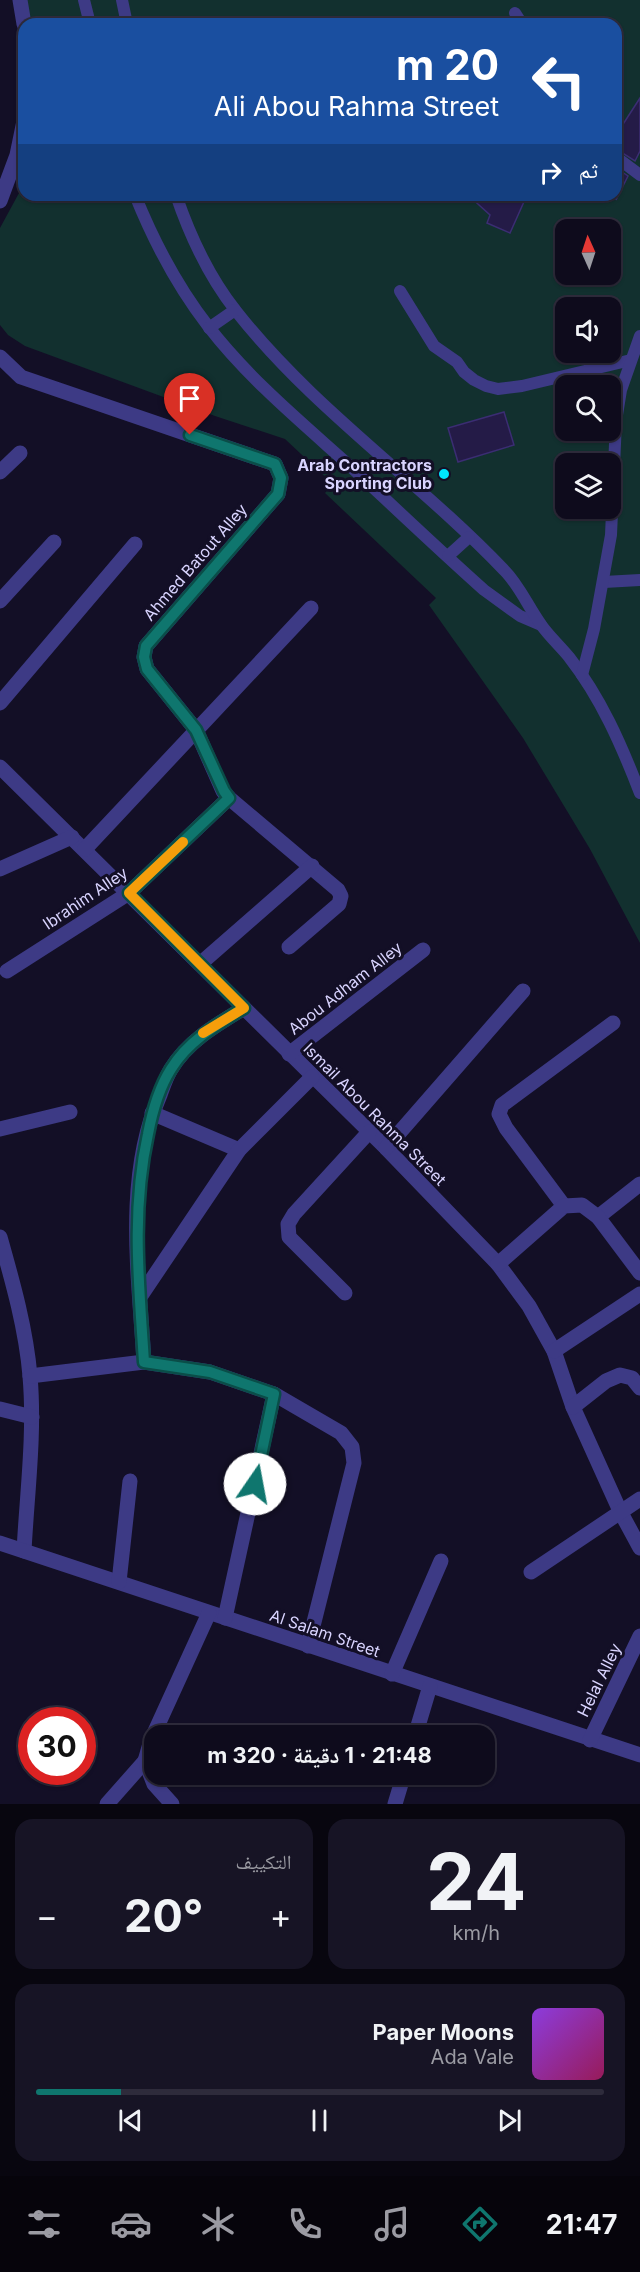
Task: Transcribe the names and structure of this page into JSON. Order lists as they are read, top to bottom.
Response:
{
  "streets": {
    "street": [
      "Ahmed Batout Alley",
      "Ibrahim Alley",
      "Abou Adham Alley",
      "Ismail Abou Rahma Street",
      "Al Salam Street",
      "Helal Alley"
    ]
  },
  "crossings": [
    ["Ahmed Batout Alley", "Ibrahim Alley"],
    ["Ibrahim Alley", "Ismail Abou Rahma Street"],
    ["Abou Adham Alley", "Ismail Abou Rahma Street"],
    ["Al Salam Street", "Helal Alley"]
  ],
  "places": ["Arab Contractors Sporting Club"],
  "north": "top",
  "page": {
    "turn": ["20 m", "Ali Abou Rahma Street"],
    "then": "ثم",
    "limit": "30",
    "trip": "21:48 · 1 دقيقة · 320 m",
    "tile": [
      ["24", "km/h"],
      "التكييف"
    ],
    "heat": ["−", "20°", "+"],
    "song": ["Paper Moons", "Ada Vale"],
    "tabs": "21:47"
  }
}
